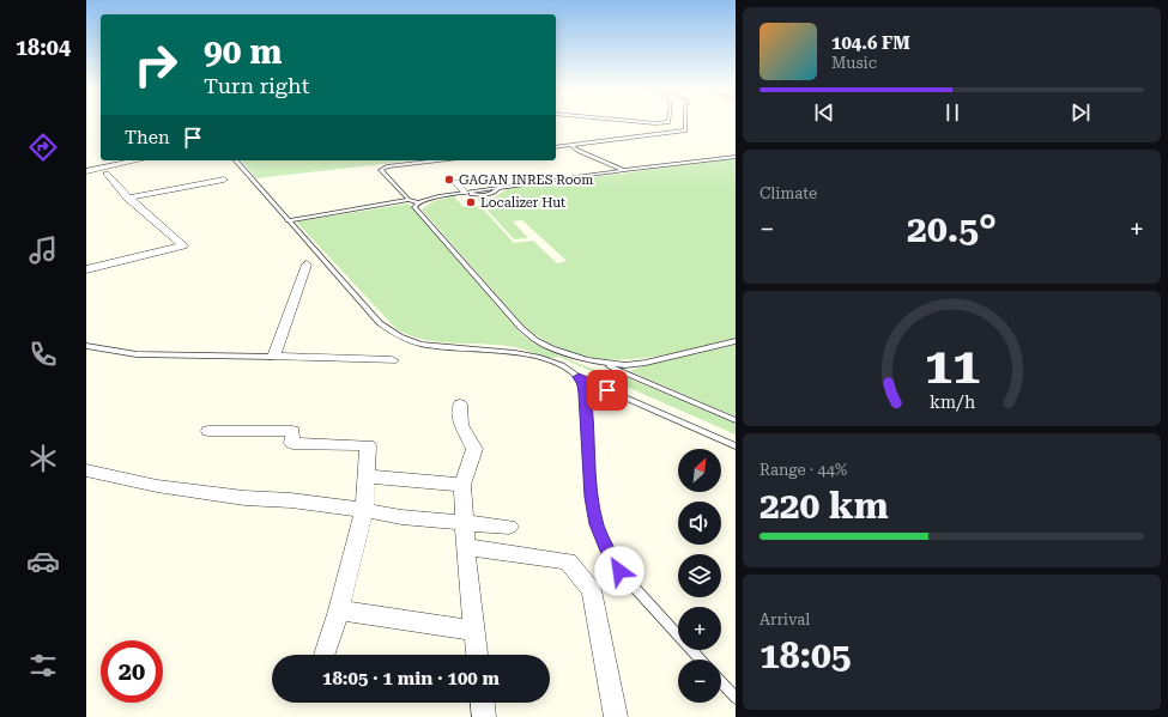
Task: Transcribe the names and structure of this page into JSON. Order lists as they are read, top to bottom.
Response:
{
  "places": ["GAGAN INRES Room", "Localizer Hut"],
  "north": "top right",
  "page": {
    "tabs": "18:04",
    "turn": ["90 m", "Turn right"],
    "song": ["104.6 FM", "Music"],
    "then": "Then",
    "tile": [
      "Climate",
      ["Range · 44%", "220 km"],
      ["Arrival", "18:05"]
    ],
    "heat": ["−", "20.5°", "+"],
    "map_buttons": ["+", "−"],
    "limit": "20",
    "trip": "18:05 · 1 min · 100 m",
    "gauge": ["11", "km/h"]
  }
}
